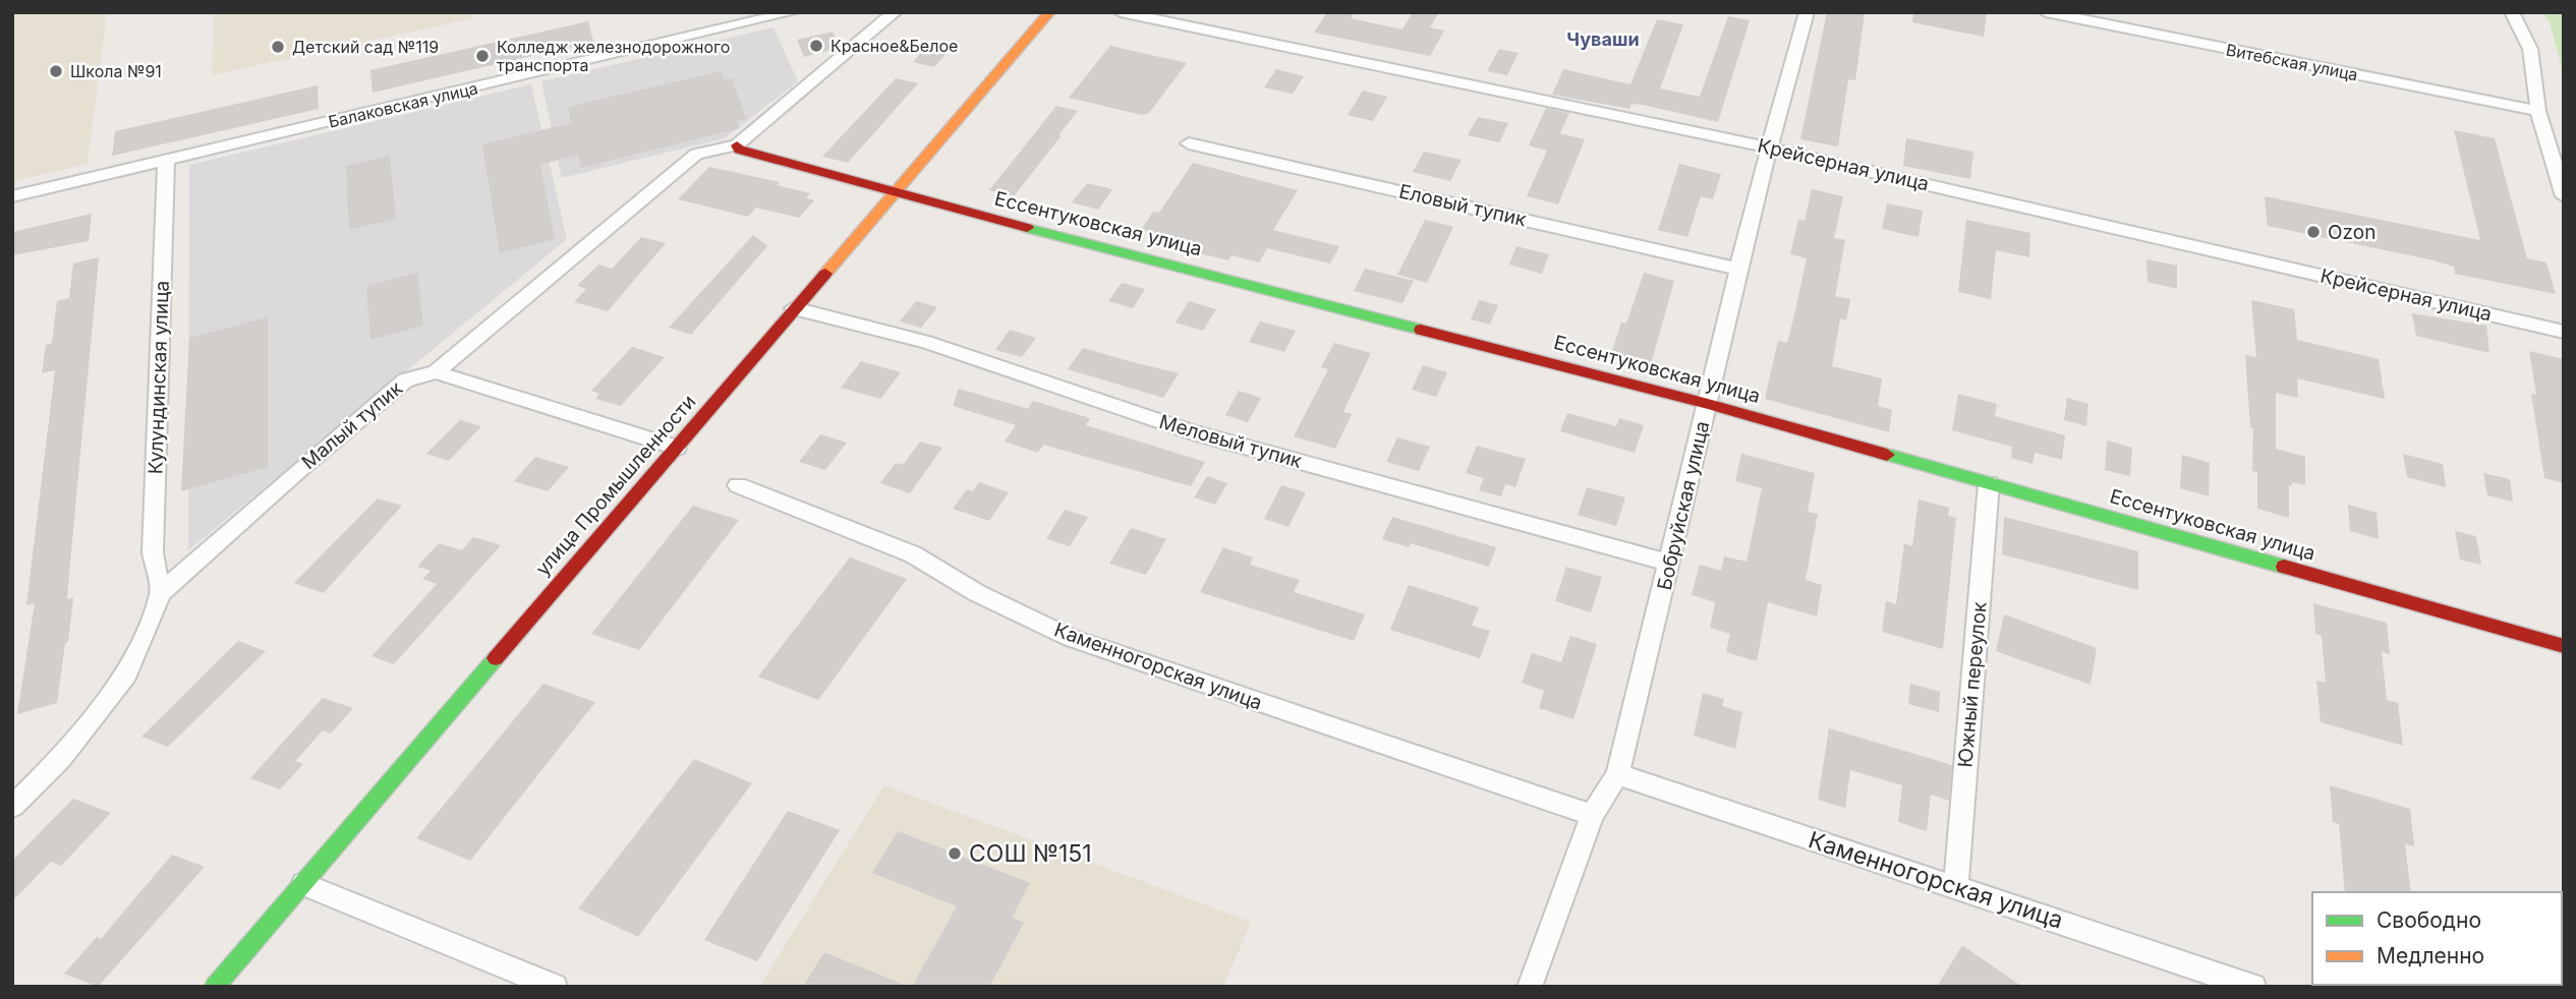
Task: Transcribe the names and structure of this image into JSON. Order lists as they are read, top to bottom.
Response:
{
  "streets": {
    "street": [
      "Витебская улица",
      "Балаковская улица",
      "Крейсерная улица",
      "Еловый тупик",
      "Ессентуковская улица",
      "Кулундинская улица",
      "Малый тупик",
      "Меловый тупик",
      "улица Промышленности",
      "Бобруйская улица",
      "Каменногорская улица",
      "Южный переулок"
    ]
  },
  "crossings": [
    ["Балаковская улица", "Кулундинская улица"],
    ["Крейсерная улица", "Бобруйская улица"],
    ["Еловый тупик", "Бобруйская улица"],
    ["Ессентуковская улица", "Малый тупик"],
    ["Ессентуковская улица", "улица Промышленности"],
    ["Ессентуковская улица", "Бобруйская улица"],
    ["Ессентуковская улица", "Южный переулок"],
    ["Кулундинская улица", "Малый тупик"],
    ["Меловый тупик", "улица Промышленности"],
    ["Меловый тупик", "Бобруйская улица"],
    ["Бобруйская улица", "Каменногорская улица"],
    ["Каменногорская улица", "Южный переулок"]
  ],
  "districts": ["Чуваши"],
  "places": [
    "Красное&Белое",
    "Детский сад №119",
    "Колледж железнодорожного транспорта",
    "Школа №91",
    "Ozon",
    "СОШ №151"
  ],
  "legend": ["Свободно", "Медленно"]
}
